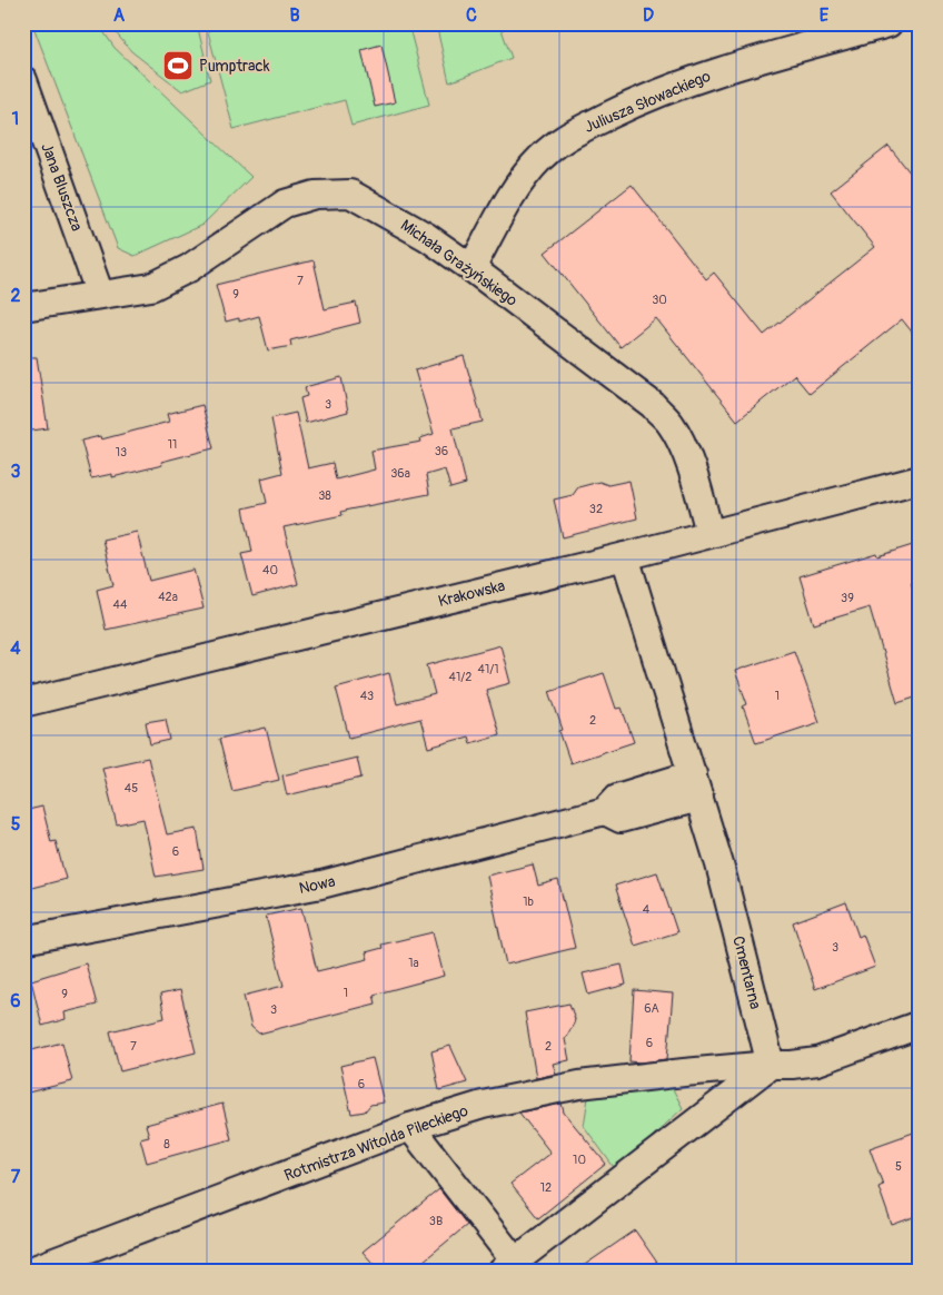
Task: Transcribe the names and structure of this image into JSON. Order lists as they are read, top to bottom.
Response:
{
  "streets": {
    "street": [
      "Juliusza Słowackiego",
      "Jana Bluszcza",
      "Michała Grażyńskiego",
      "Krakowska",
      "Nowa",
      "Cmentarna",
      "Rotmistrza Witolda Pileckiego"
    ]
  },
  "crossings": [
    ["Juliusza Słowackiego", "Michała Grażyńskiego"],
    ["Jana Bluszcza", "Michała Grażyńskiego"],
    ["Michała Grażyńskiego", "Krakowska"],
    ["Krakowska", "Cmentarna"],
    ["Nowa", "Cmentarna"],
    ["Cmentarna", "Rotmistrza Witolda Pileckiego"]
  ],
  "places": {
    "sports": ["Pumptrack"]
  },
  "house_numbers": [
    "7",
    "9",
    "30",
    "3",
    "11",
    "36",
    "13",
    "36a",
    "38",
    "32",
    "40",
    "42a",
    "39",
    "44",
    "41/1",
    "41/2",
    "43",
    "1",
    "2",
    "45",
    "6",
    "1b",
    "4",
    "3",
    "1a",
    "1",
    "9",
    "6A",
    "3",
    "6",
    "7",
    "2",
    "6",
    "8",
    "10",
    "5",
    "12",
    "3B"
  ],
  "grid": {
    "columns": [
      "A",
      "B",
      "C",
      "D",
      "E"
    ],
    "rows": [
      "1",
      "2",
      "3",
      "4",
      "5",
      "6",
      "7"
    ]
  }
}
